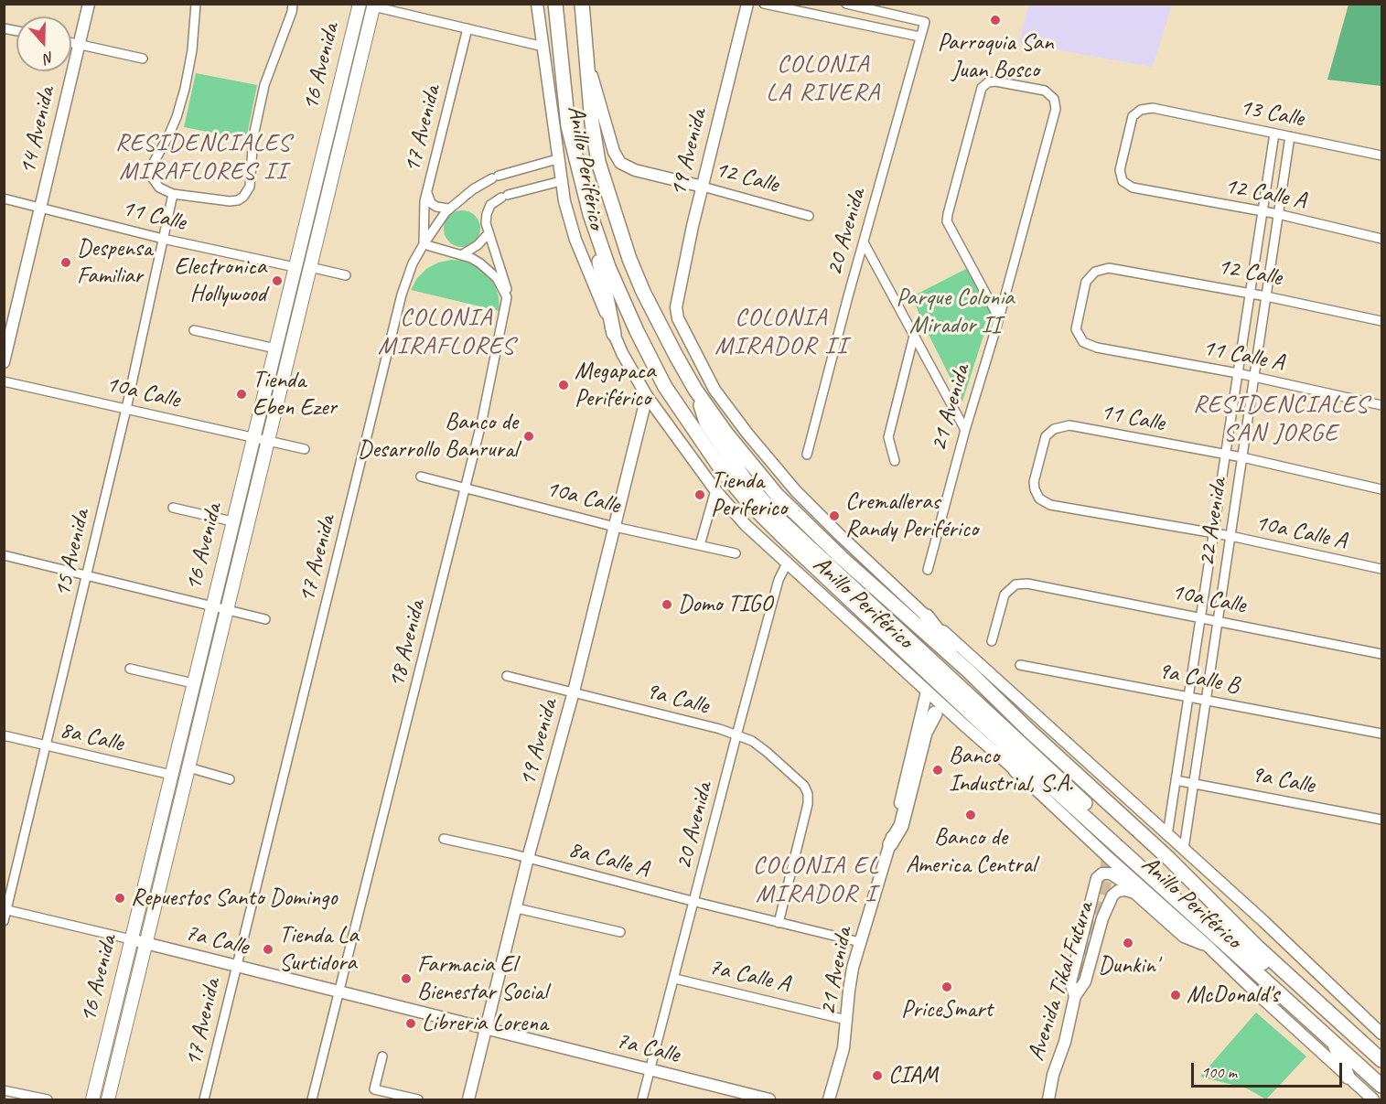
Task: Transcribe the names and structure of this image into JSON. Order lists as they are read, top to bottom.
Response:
{
  "streets": {
    "highway": ["Anillo Periférico"],
    "main road": ["16 Avenida"],
    "street": [
      "13 Calle",
      "17 Avenida",
      "14 Avenida",
      "19 Avenida",
      "12 Calle",
      "12 Calle A",
      "11 Calle",
      "20 Avenida",
      "11 Calle A",
      "10a Calle",
      "21 Avenida",
      "22 Avenida",
      "10a Calle A",
      "15 Avenida",
      "18 Avenida",
      "9a Calle B",
      "9a Calle",
      "8a Calle",
      "8a Calle A",
      "7a Calle",
      "7a Calle A",
      "Avenida Tikal Futura"
    ]
  },
  "crossings": [
    ["16 Avenida", "11 Calle"],
    ["16 Avenida", "10a Calle"],
    ["16 Avenida", "8a Calle"],
    ["16 Avenida", "7a Calle"],
    ["13 Calle", "12 Calle A"],
    ["13 Calle", "22 Avenida"],
    ["17 Avenida", "7a Calle"],
    ["14 Avenida", "11 Calle"],
    ["19 Avenida", "Anillo Periférico"],
    ["19 Avenida", "12 Calle"],
    ["19 Avenida", "10a Calle"],
    ["19 Avenida", "9a Calle"],
    ["19 Avenida", "8a Calle A"],
    ["19 Avenida", "7a Calle"],
    ["Anillo Periférico", "12 Calle"],
    ["Anillo Periférico", "20 Avenida"],
    ["Anillo Periférico", "21 Avenida"],
    ["Anillo Periférico", "22 Avenida"],
    ["12 Calle", "11 Calle A"],
    ["12 Calle", "22 Avenida"],
    ["12 Calle A", "22 Avenida"],
    ["11 Calle", "22 Avenida"],
    ["11 Calle", "10a Calle A"],
    ["11 Calle", "15 Avenida"],
    ["20 Avenida", "9a Calle"],
    ["20 Avenida", "8a Calle A"],
    ["20 Avenida", "7a Calle"],
    ["20 Avenida", "7a Calle A"],
    ["11 Calle A", "22 Avenida"],
    ["10a Calle", "22 Avenida"],
    ["10a Calle", "15 Avenida"],
    ["10a Calle", "18 Avenida"],
    ["21 Avenida", "8a Calle A"],
    ["21 Avenida", "7a Calle A"],
    ["22 Avenida", "10a Calle A"],
    ["22 Avenida", "9a Calle B"],
    ["22 Avenida", "9a Calle"],
    ["15 Avenida", "8a Calle"],
    ["15 Avenida", "7a Calle"],
    ["18 Avenida", "7a Calle"],
    ["9a Calle", "8a Calle A"]
  ],
  "districts": [
    "COLONIA LA RIVERA",
    "RESIDENCIALES MIRAFLORES II",
    "COLONIA MIRAFLORES",
    "COLONIA MIRADOR II",
    "RESIDENCIALES SAN JORGE",
    "COLONIA EL MIRADOR I"
  ],
  "parks": ["Parque Colonia Mirador II"],
  "places": [
    "Parroquia San Juan Bosco",
    "Despensa Familiar",
    "Electronica Hollywood",
    "Megapaca Periférico",
    "Tienda Eben Ezer",
    "Banco de Desarrollo Banrural",
    "Tienda Periferico",
    "Cremalleras Randy Periférico",
    "Domo TIGO",
    "Banco Industrial, S.A.",
    "Banco de America Central",
    "Repuestos Santo Domingo",
    "Dunkin'",
    "Tienda La Surtidora",
    "Farmacia El Bienestar Social",
    "PriceSmart",
    "McDonald's",
    "Libreria Lorena",
    "CIAM"
  ],
  "scale_bar": "100 m",
  "north": "bottom"
}
